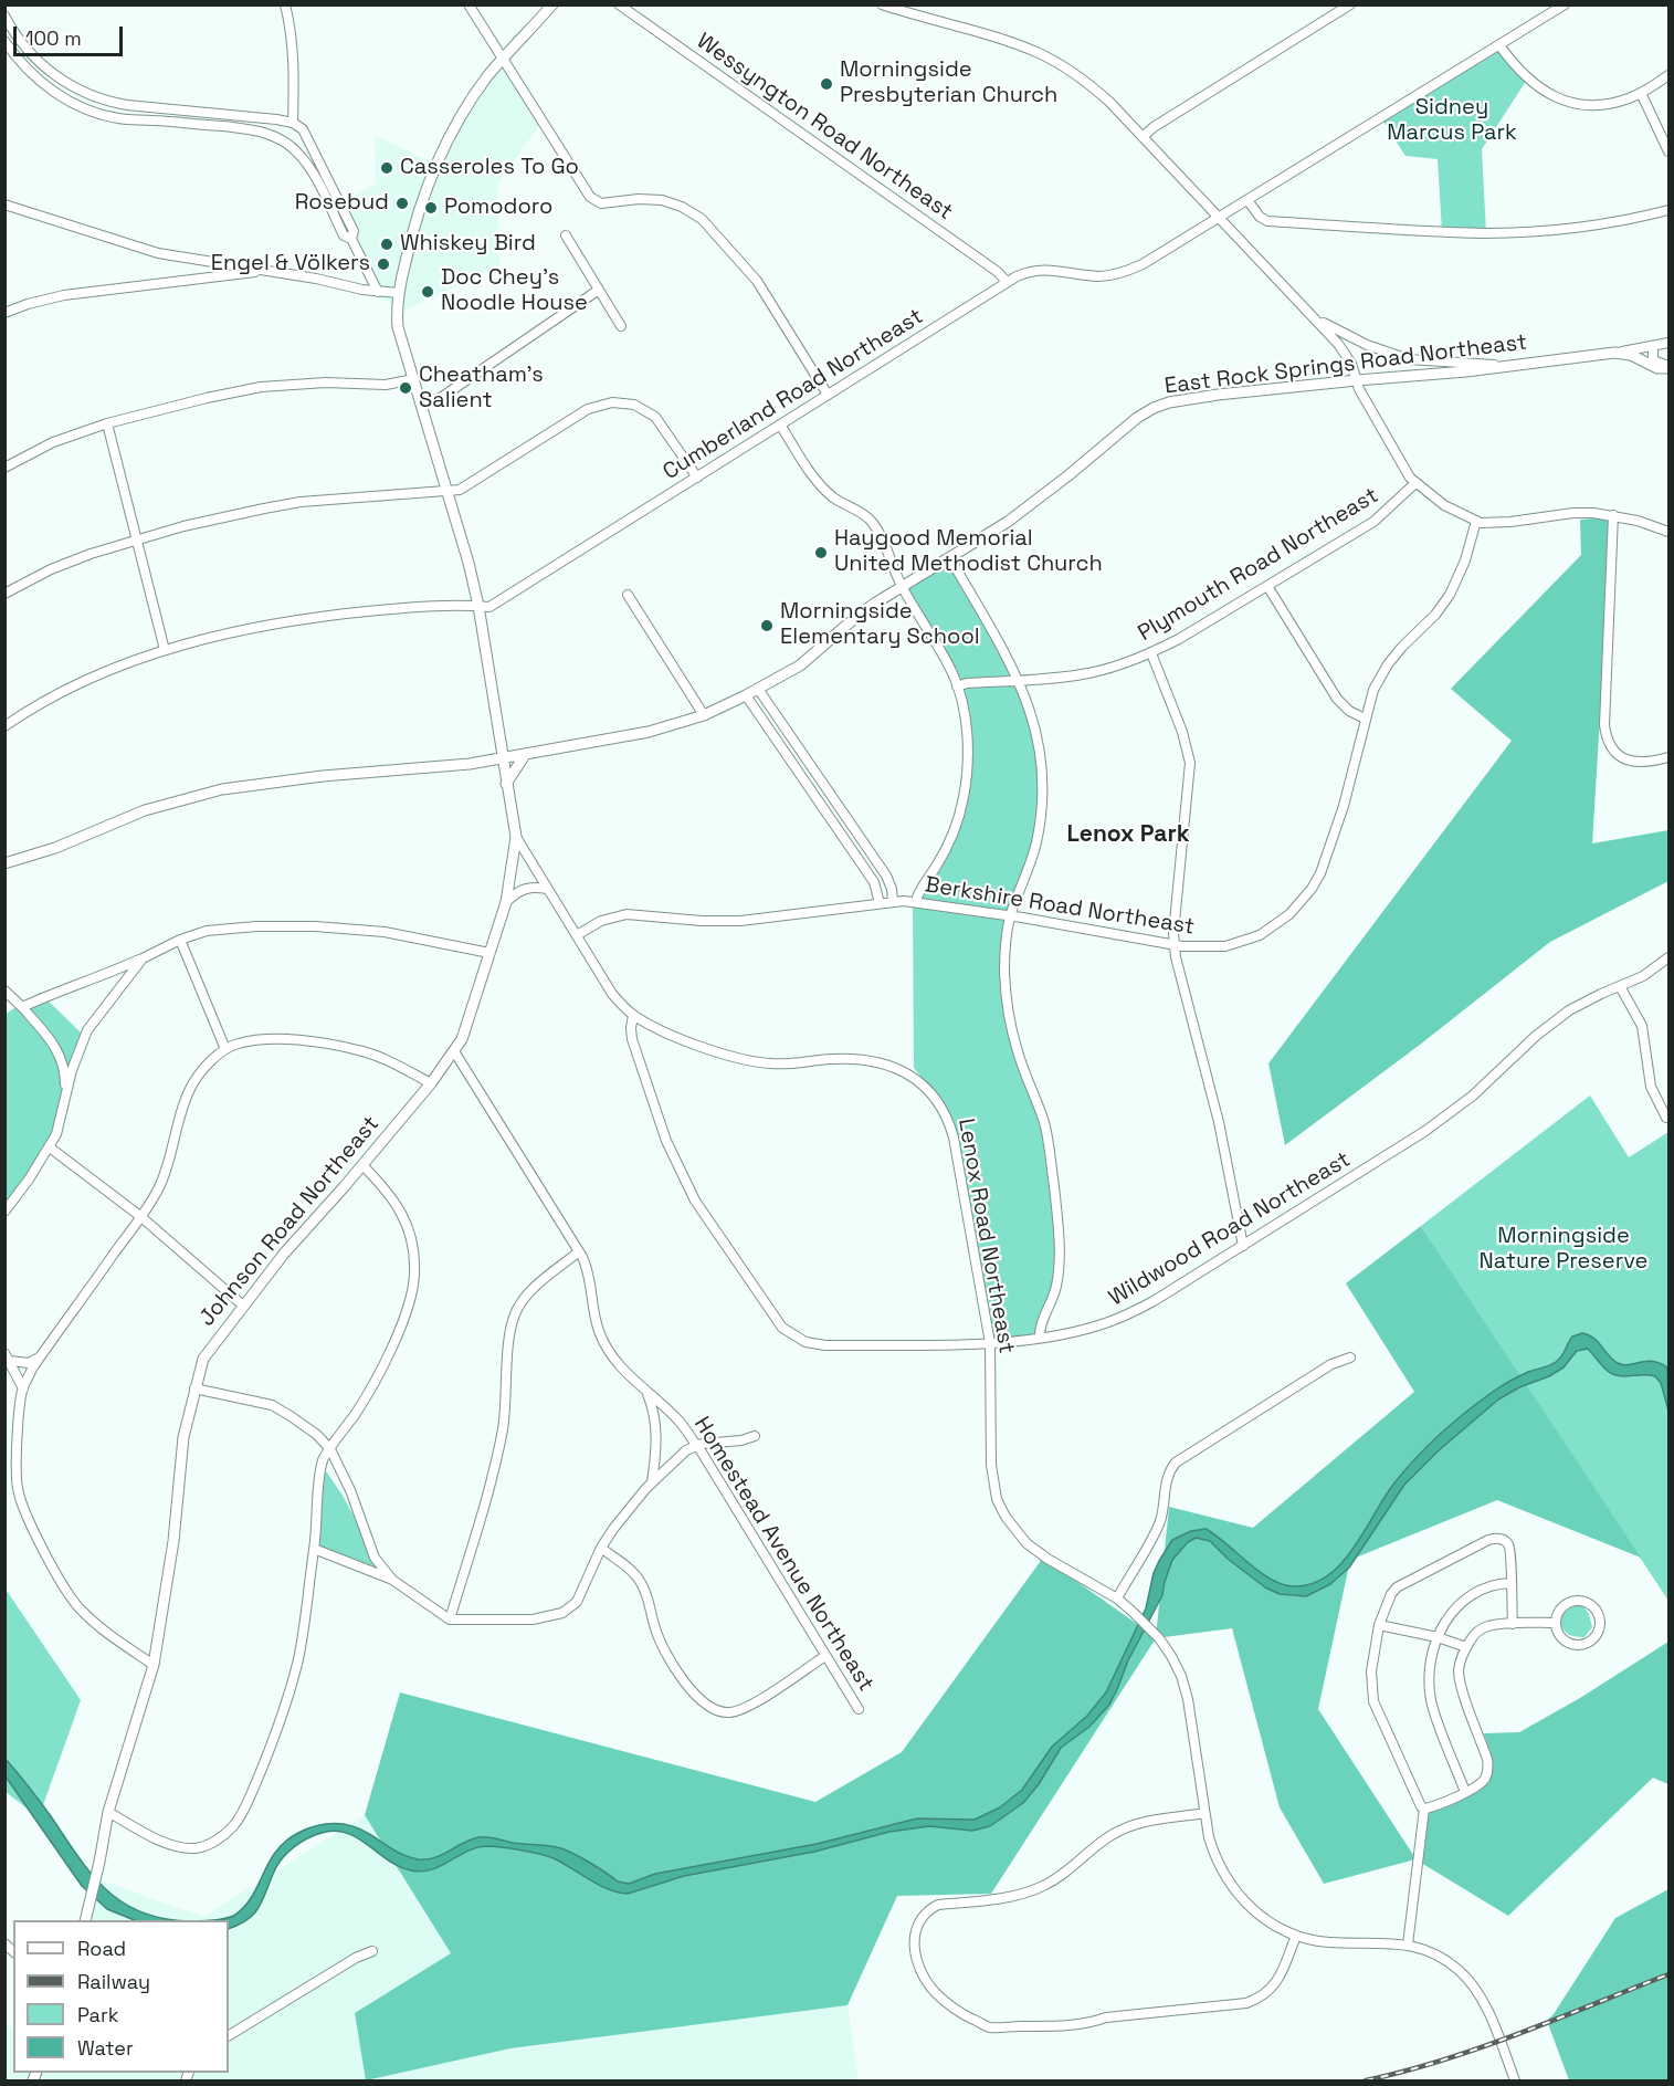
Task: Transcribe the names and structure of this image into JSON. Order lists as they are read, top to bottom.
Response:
{
  "streets": {
    "street": [
      "Wessyngton Road Northeast",
      "East Rock Springs Road Northeast",
      "Cumberland Road Northeast",
      "Plymouth Road Northeast",
      "Berkshire Road Northeast",
      "Johnson Road Northeast",
      "Wildwood Road Northeast",
      "Lenox Road Northeast",
      "Homestead Avenue Northeast"
    ]
  },
  "crossings": [
    ["Wessyngton Road Northeast", "Cumberland Road Northeast"],
    ["East Rock Springs Road Northeast", "Johnson Road Northeast"],
    ["Cumberland Road Northeast", "Johnson Road Northeast"],
    ["Berkshire Road Northeast", "Lenox Road Northeast"],
    ["Johnson Road Northeast", "Lenox Road Northeast"],
    ["Johnson Road Northeast", "Homestead Avenue Northeast"],
    ["Wildwood Road Northeast", "Lenox Road Northeast"]
  ],
  "districts": ["Lenox Park"],
  "parks": ["Sidney Marcus Park", "Morningside Nature Preserve"],
  "places": [
    "Morningside Presbyterian Church",
    "Casseroles To Go",
    "Rosebud",
    "Pomodoro",
    "Whiskey Bird",
    "Engel & Völkers",
    "Doc Chey's Noodle House",
    "Cheatham's Salient",
    "Haygood Memorial United Methodist Church",
    "Morningside Elementary School"
  ],
  "legend": [
    "Road",
    "Railway",
    "Park",
    "Water"
  ],
  "scale_bar": "100 m"
}
